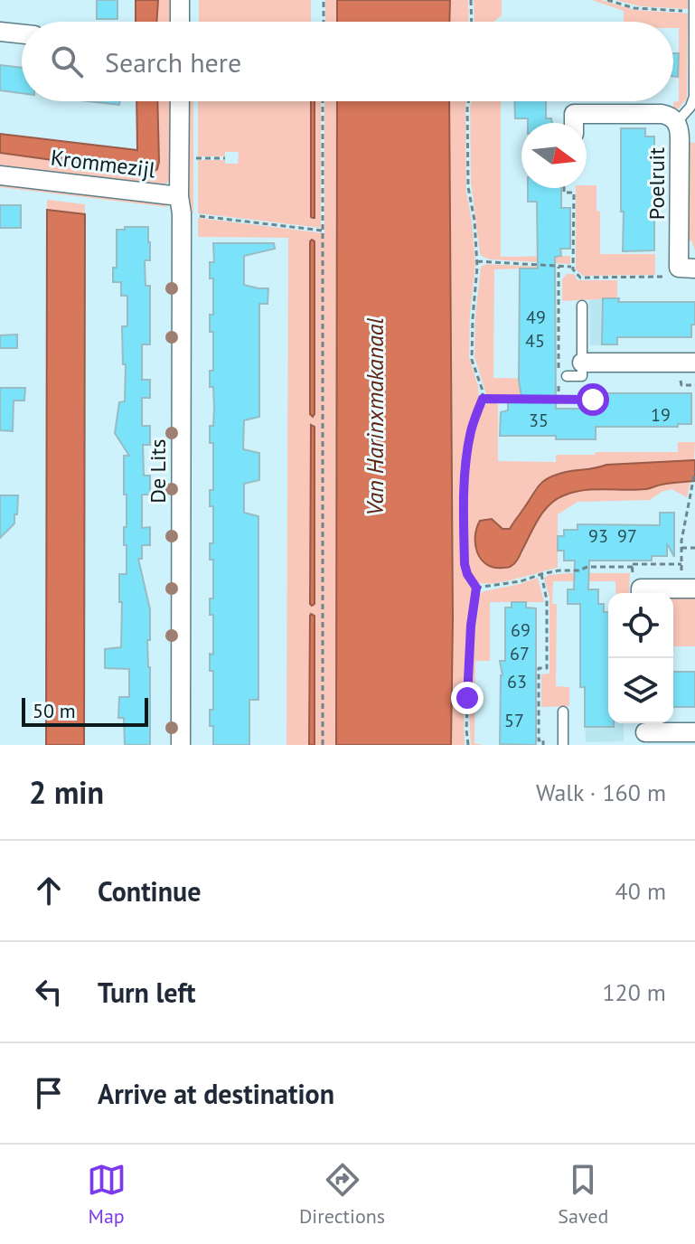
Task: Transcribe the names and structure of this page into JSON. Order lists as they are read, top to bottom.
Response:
{
  "streets": {
    "street": ["Krommezijl", "Poelruit", "De Lits"]
  },
  "crossings": [
    ["Krommezijl", "De Lits"]
  ],
  "water": ["Van Harinxmakanaal"],
  "house_numbers": [
    "49",
    "45",
    "19",
    "35",
    "93",
    "97",
    "69",
    "67",
    "63",
    "57"
  ],
  "scale_bar": "50 m",
  "north": "right",
  "page": {
    "search": "Search here",
    "scale": "50 m",
    "heading": ["2 min", "Walk · 160 m"],
    "list": [
      ["Continue", "40 m"],
      ["Turn left", "120 m"],
      "Arrive at destination"
    ],
    "nav": ["Map", "Directions", "Saved"]
  }
}
